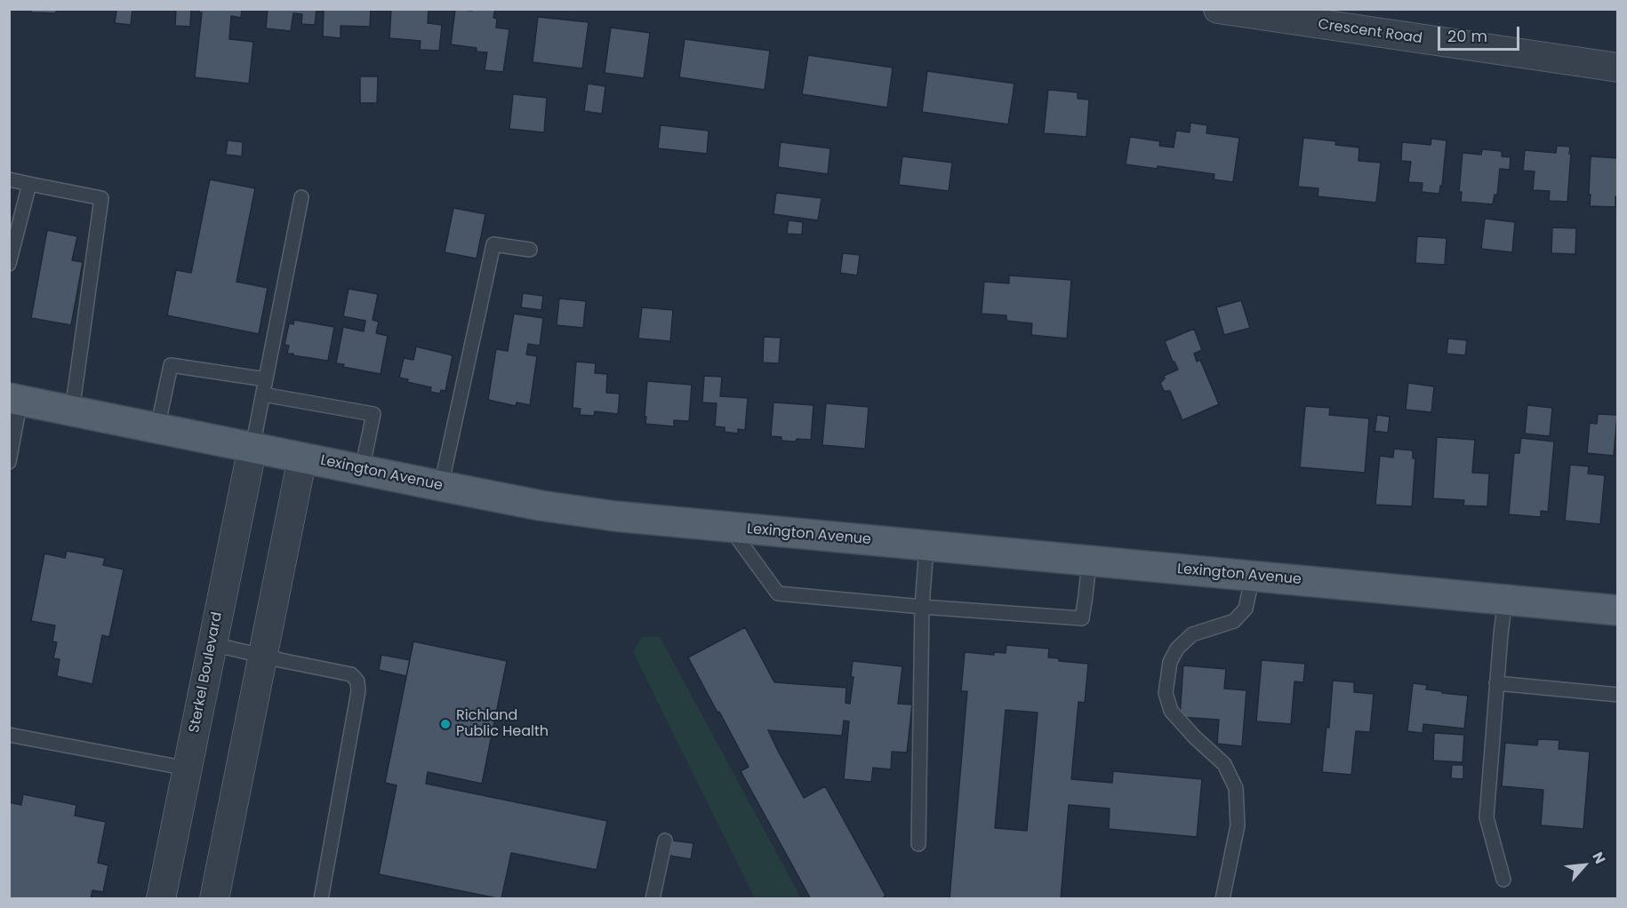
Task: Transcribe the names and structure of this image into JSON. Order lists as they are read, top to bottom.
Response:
{
  "streets": {
    "main road": ["Lexington Avenue"],
    "street": ["Crescent Road", "Sterkel Boulevard"]
  },
  "crossings": [
    ["Lexington Avenue", "Sterkel Boulevard"]
  ],
  "places": ["Richland Public Health"],
  "scale_bar": "20 m",
  "north": "top right"
}
